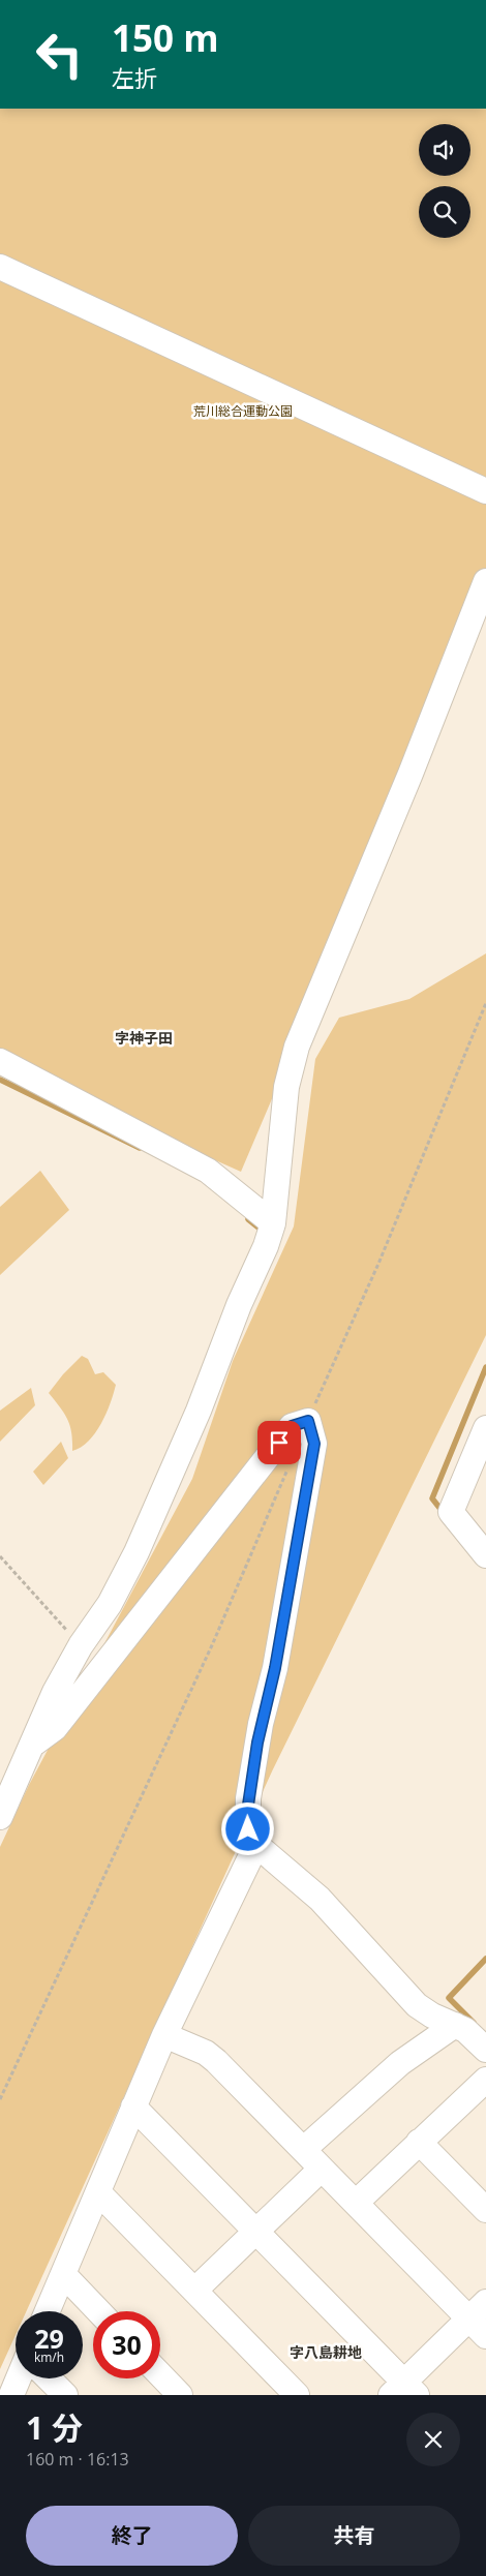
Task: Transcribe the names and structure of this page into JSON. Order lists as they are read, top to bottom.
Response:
{
  "districts": ["字神子田", "字八島耕地"],
  "parks": ["荒川総合運動公園"],
  "page": {
    "turn": ["150 m", "左折"],
    "speed": "29 km/h",
    "limit": "30",
    "heading": ["1 分", "160 m · 16:13"],
    "buttons": ["終了", "共有"]
  }
}
